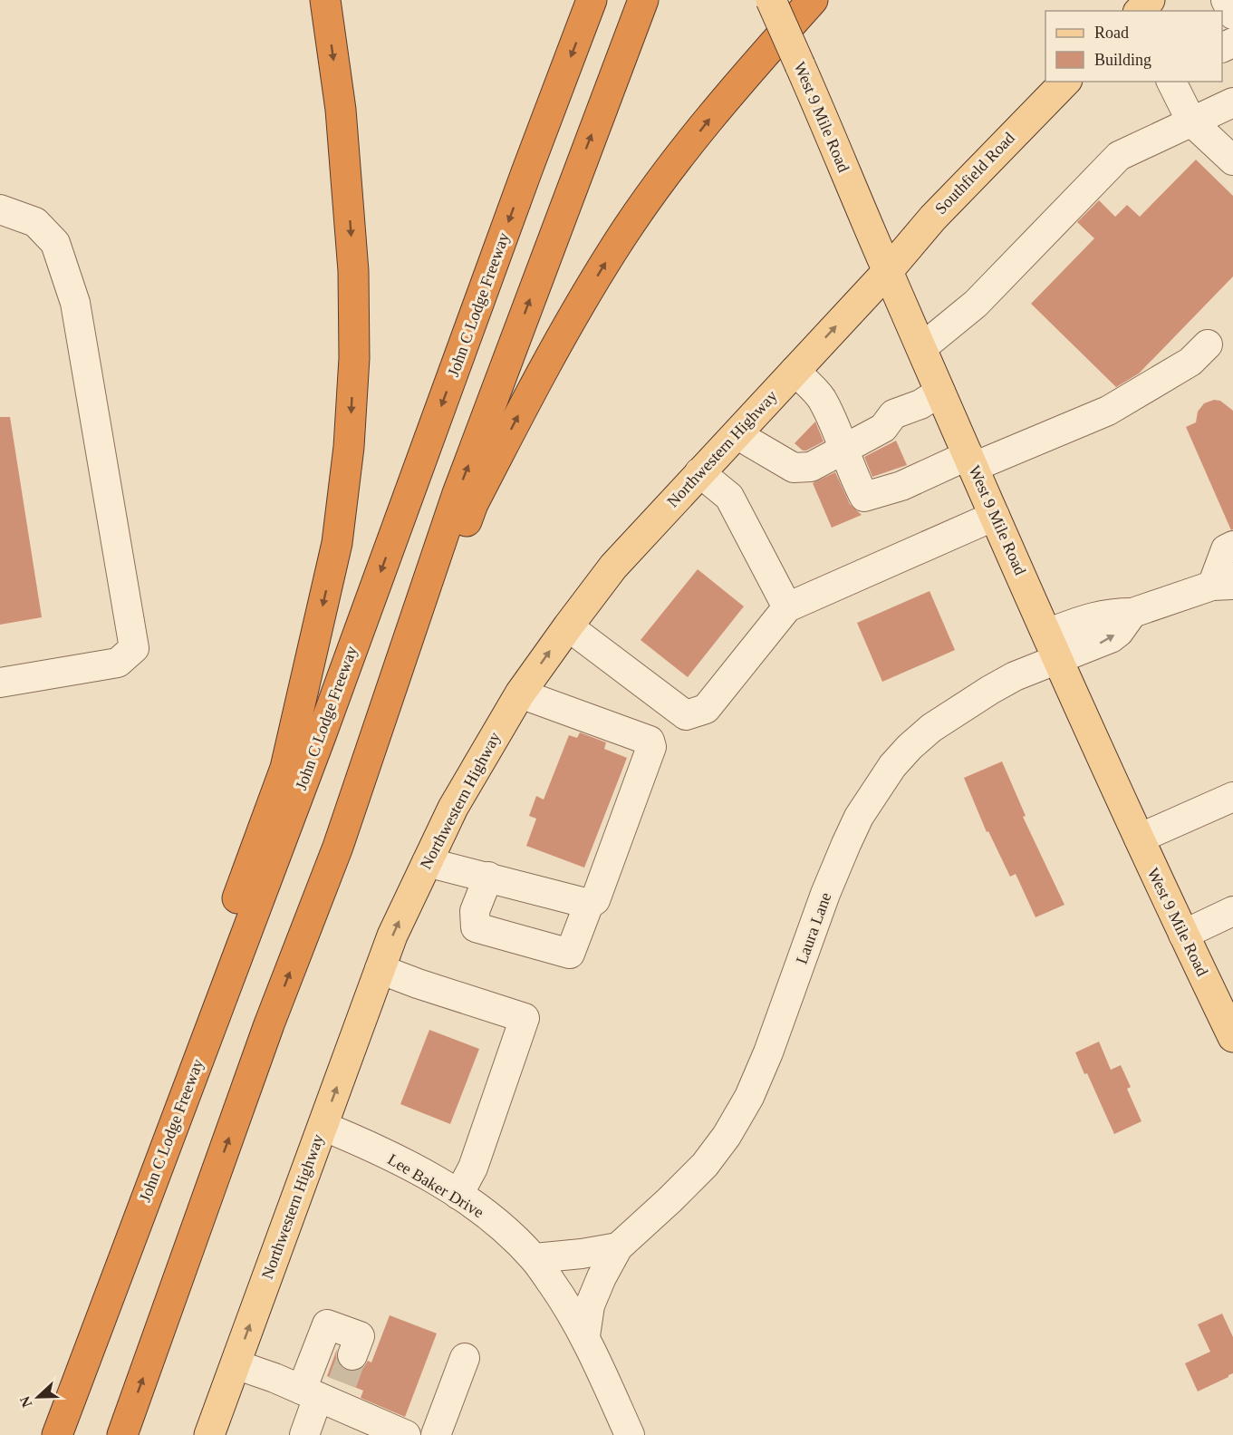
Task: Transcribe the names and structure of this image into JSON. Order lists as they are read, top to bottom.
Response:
{
  "streets": {
    "highway": ["John C Lodge Freeway"],
    "main road": ["West 9 Mile Road", "Southfield Road", "Northwestern Highway"],
    "street": ["Laura Lane", "Lee Baker Drive"]
  },
  "crossings": [
    ["West 9 Mile Road", "Southfield Road"],
    ["West 9 Mile Road", "Northwestern Highway"],
    ["West 9 Mile Road", "Laura Lane"],
    ["Southfield Road", "Northwestern Highway"],
    ["Northwestern Highway", "Lee Baker Drive"],
    ["Laura Lane", "Lee Baker Drive"]
  ],
  "one_way": ["Northwestern Highway"],
  "legend": ["Road", "Building"],
  "north": "left"
}
